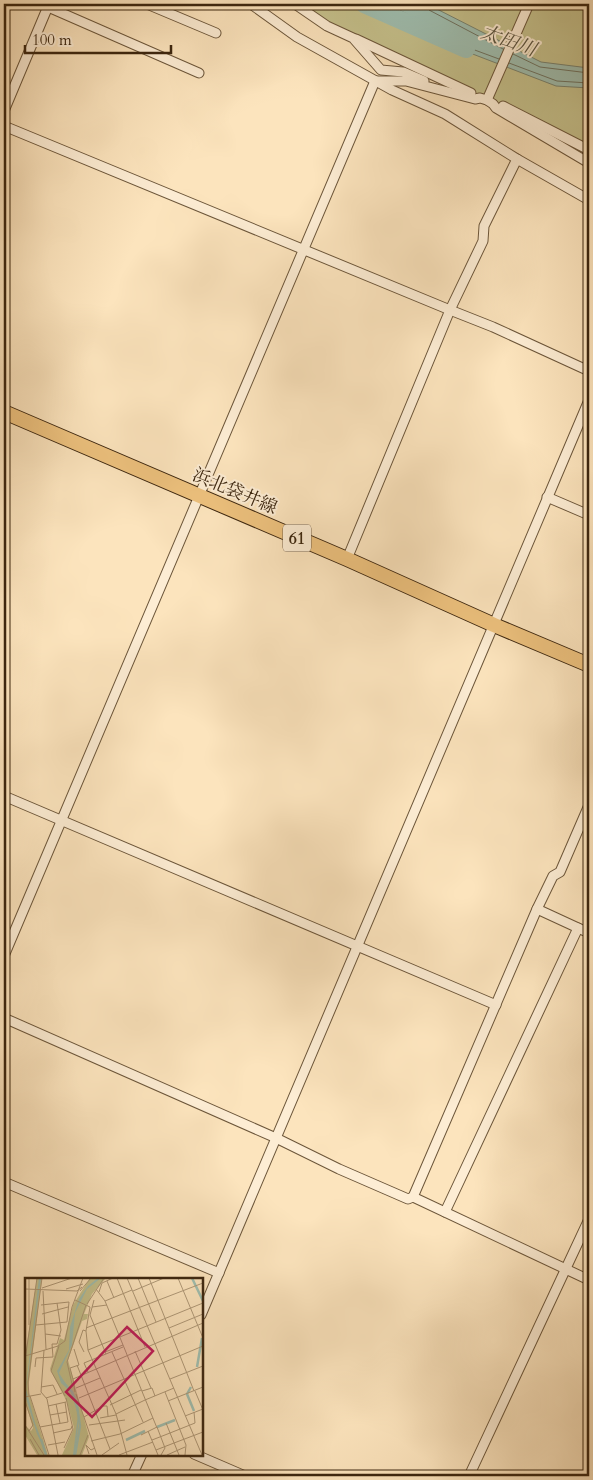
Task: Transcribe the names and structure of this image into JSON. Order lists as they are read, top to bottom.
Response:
{
  "streets": {
    "main road": ["浜北袋井線", "61"]
  },
  "water": ["太田川"],
  "scale_bar": "100 m"
}
